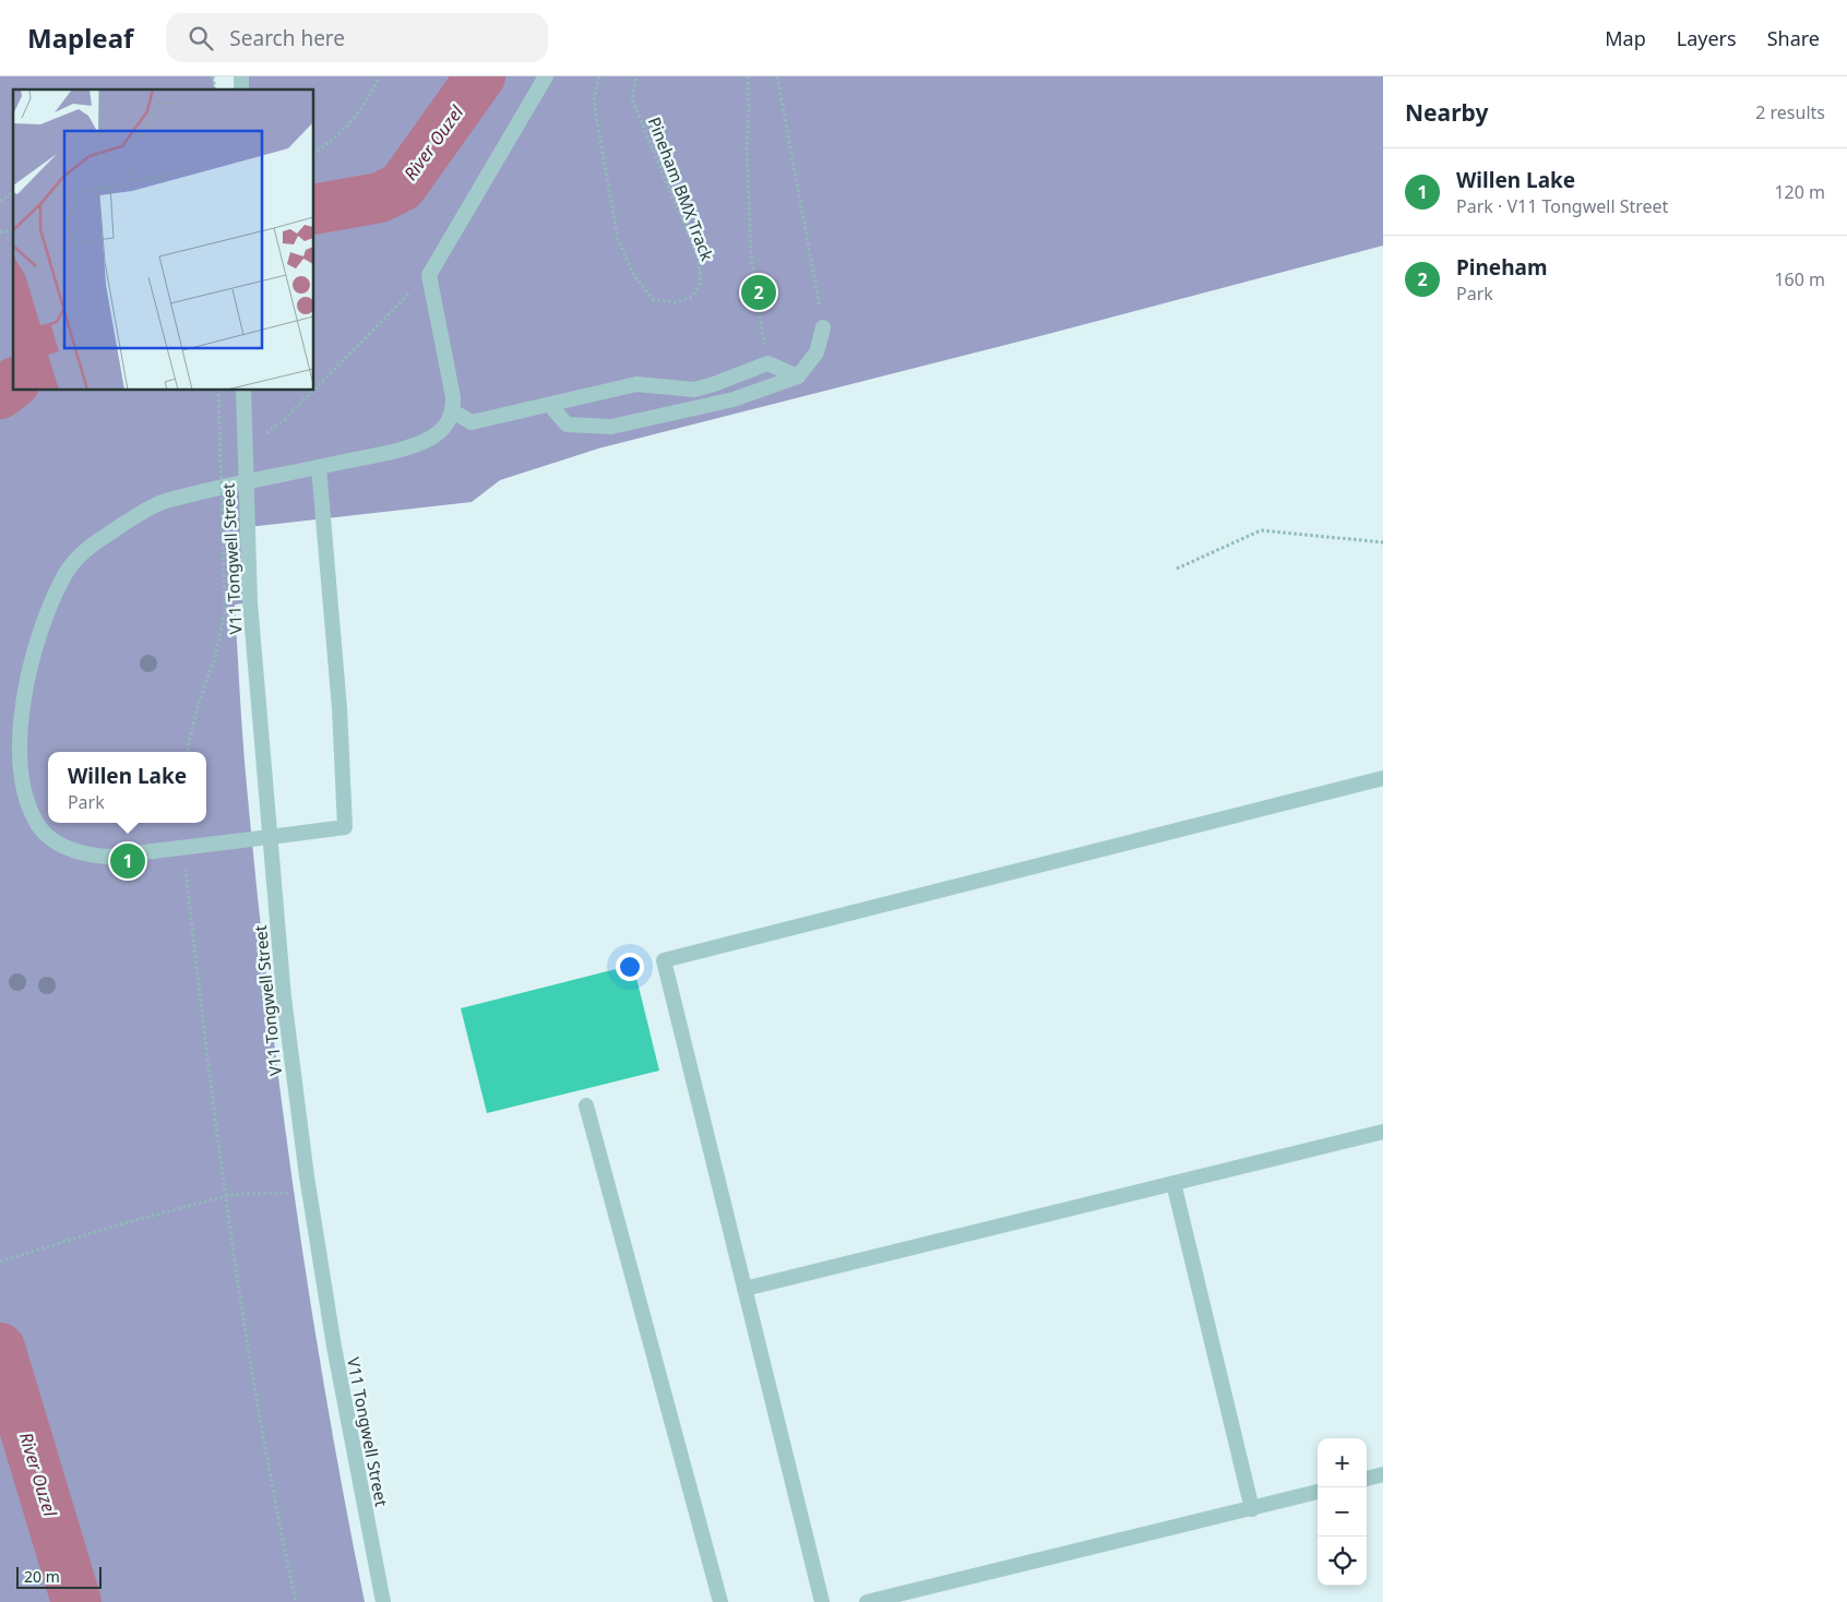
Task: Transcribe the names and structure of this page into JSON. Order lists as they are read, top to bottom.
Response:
{
  "streets": {
    "street": ["V11 Tongwell Street"],
    "path": ["Pineham BMX Track"]
  },
  "water": ["River Ouzel"],
  "scale_bar": "20 m",
  "page": {
    "header": "Mapleaf",
    "search": "Search here",
    "nav": ["Map", "Layers", "Share"],
    "heading": ["Nearby", "2 results"],
    "list": [
      {
        "mark": "1",
        "name": "Willen Lake",
        "note": "Park · V11 Tongwell Street",
        "value": "120 m"
      },
      {
        "mark": "2",
        "name": "Pineham",
        "note": "Park",
        "value": "160 m"
      }
    ],
    "pins": ["2", "1"],
    "popup": ["Willen Lake", "Park"],
    "map_buttons": ["+", "−"],
    "scale": "20 m"
  }
}
